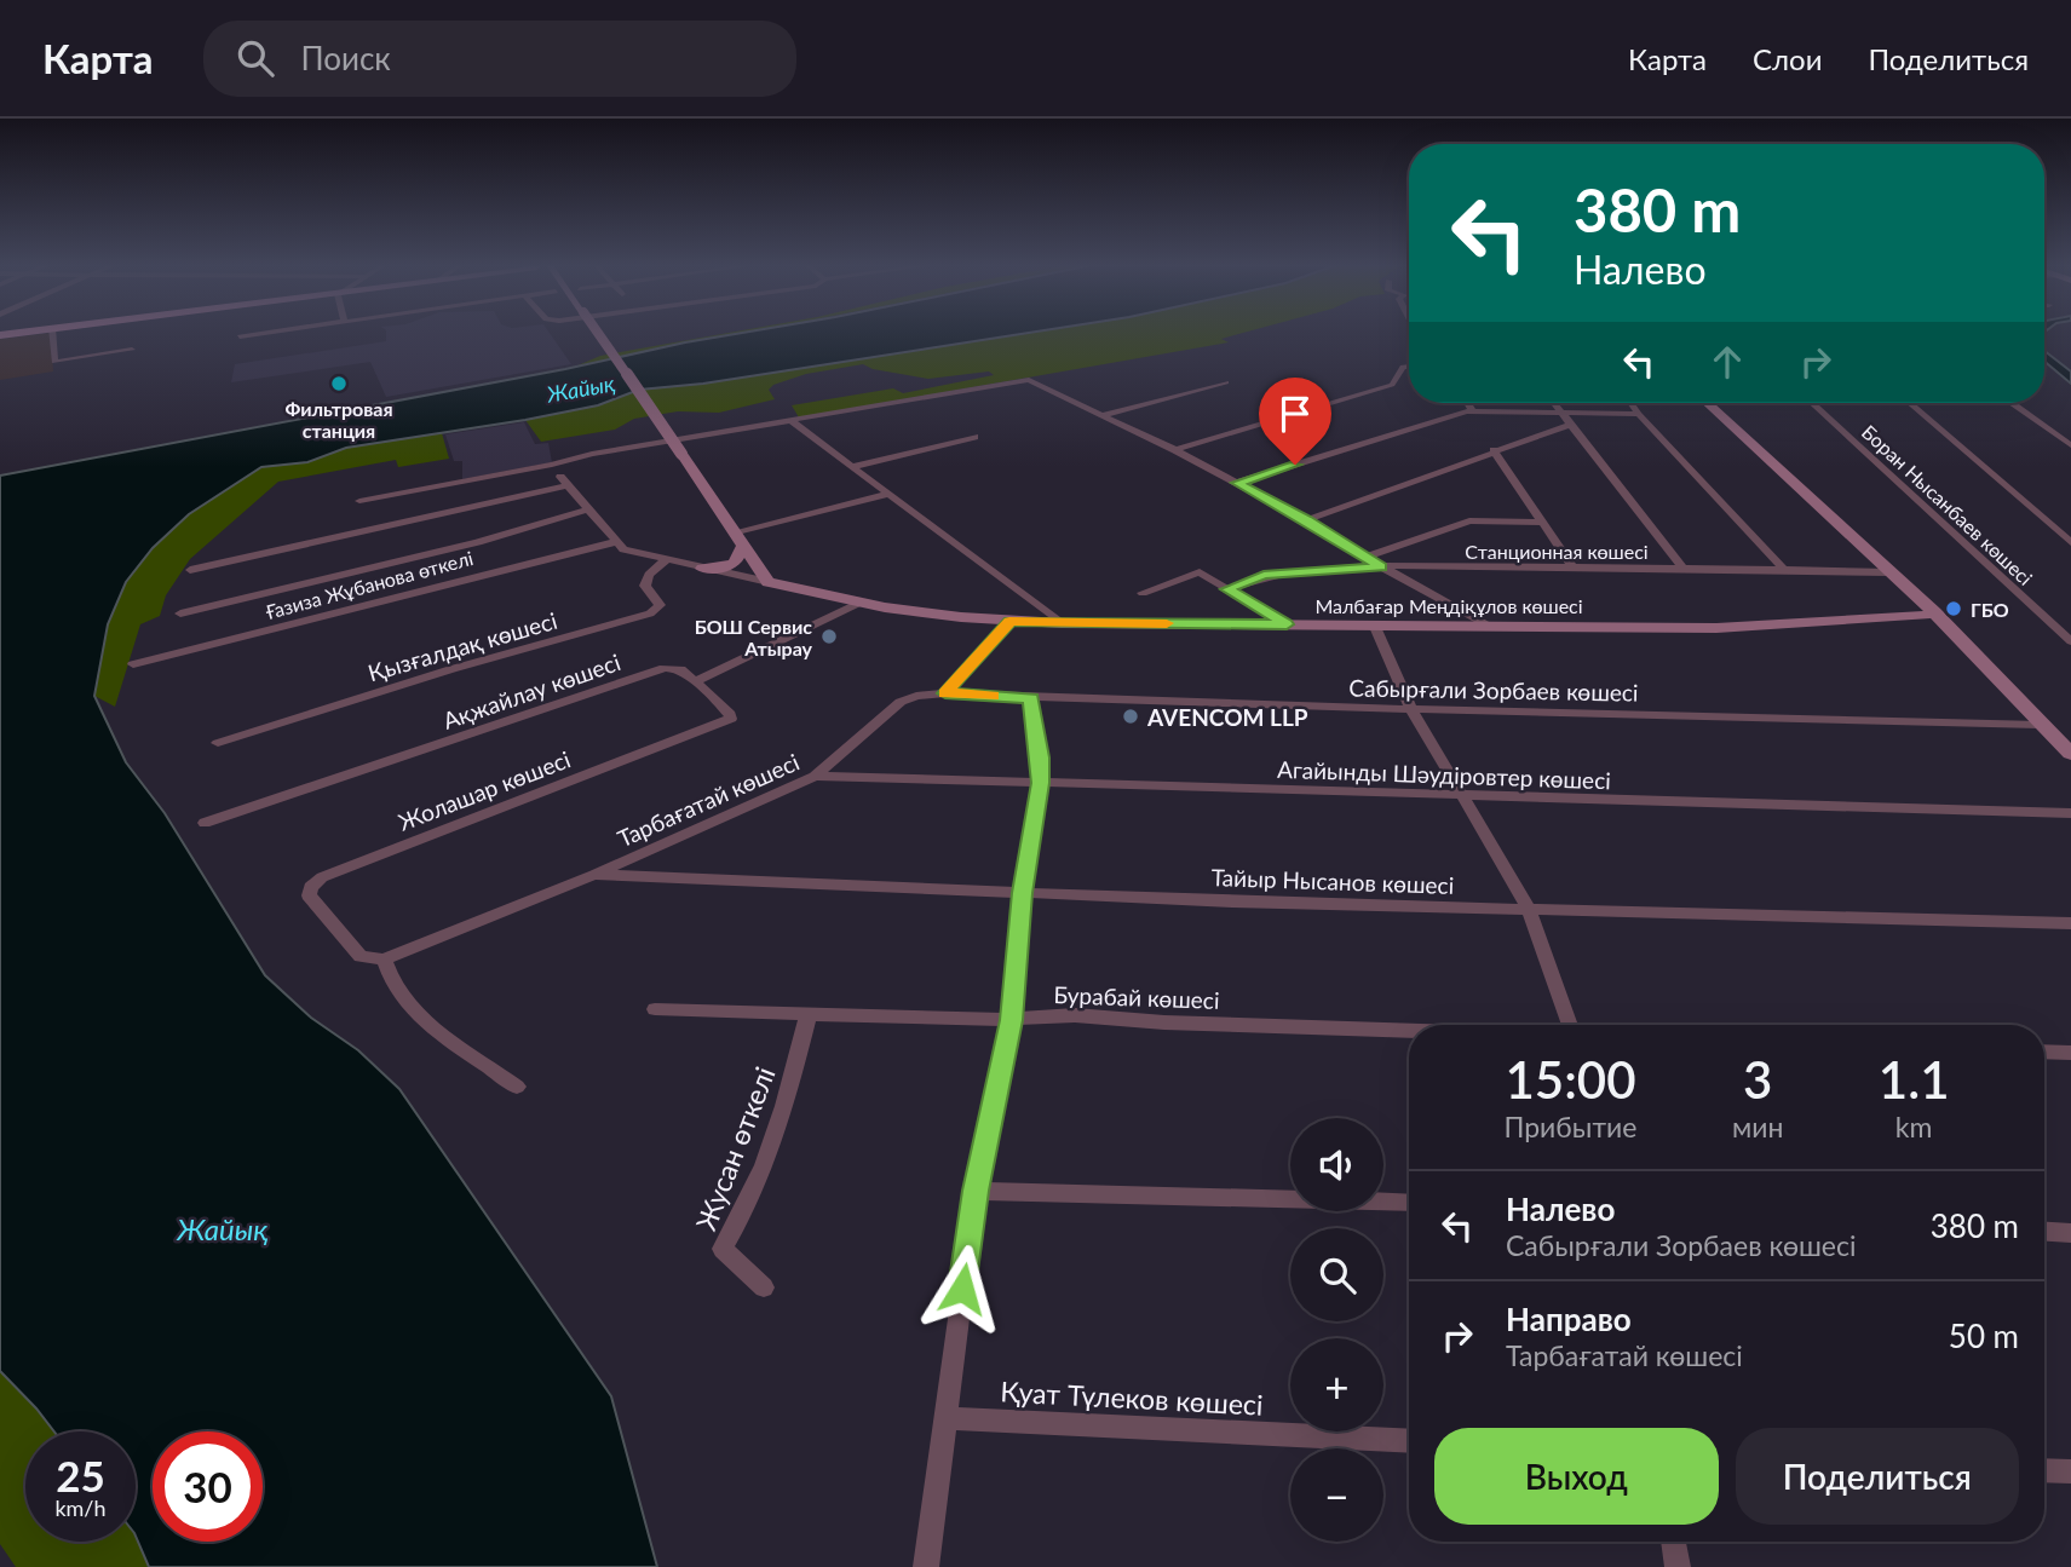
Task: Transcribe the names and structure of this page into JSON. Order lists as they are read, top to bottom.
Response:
{
  "streets": {
    "main road": ["Малбағар Меңдіқұлов көшесі"],
    "street": [
      "Боран Нысанбаев көшесі",
      "Станционная көшесі",
      "Ғазиза Жұбанова өткелі",
      "Қызғалдақ көшесі",
      "Сабырғали Зорбаев көшесі",
      "Ақжайлау көшесі",
      "Агайынды Шәудіровтер көшесi",
      "Жолашар көшесi",
      "Тарбағатай көшесi",
      "Тайыр Нысанов көшесi",
      "Бурабай көшесi",
      "Жусан өткелі",
      "Қуат Түлеков көшесі"
    ]
  },
  "crossings": [
    ["Станционная көшесі", "Малбағар Меңдіқұлов көшесі"],
    ["Сабырғали Зорбаев көшесі", "Тарбағатай көшесi"],
    ["Ақжайлау көшесі", "Жолашар көшесi"],
    ["Агайынды Шәудіровтер көшесi", "Тарбағатай көшесi"],
    ["Жолашар көшесi", "Тарбағатай көшесi"],
    ["Тарбағатай көшесi", "Тайыр Нысанов көшесi"],
    ["Бурабай көшесi", "Жусан өткелі"]
  ],
  "water": ["Жайық"],
  "places": [
    "Фильтровая станция",
    "ГБО",
    "БОШ Сервис Атырау",
    "AVENCOM LLP"
  ],
  "page": {
    "header": "Карта",
    "search": "Поиск",
    "nav": ["Карта", "Слои", "Поделиться"],
    "turn": ["380 m", "Налево"],
    "eta": [
      "15:00",
      "Прибытие",
      "3",
      "мин",
      "1.1",
      "km"
    ],
    "map_buttons": ["+", "−"],
    "list": [
      {
        "name": "Налево",
        "note": "Сабырғали Зорбаев көшесі",
        "value": "380 m"
      },
      {
        "name": "Направо",
        "note": "Тарбағатай көшесi",
        "value": "50 m"
      }
    ],
    "buttons": ["Выход", "Поделиться"],
    "speed": "25 km/h",
    "limit": "30"
  }
}
